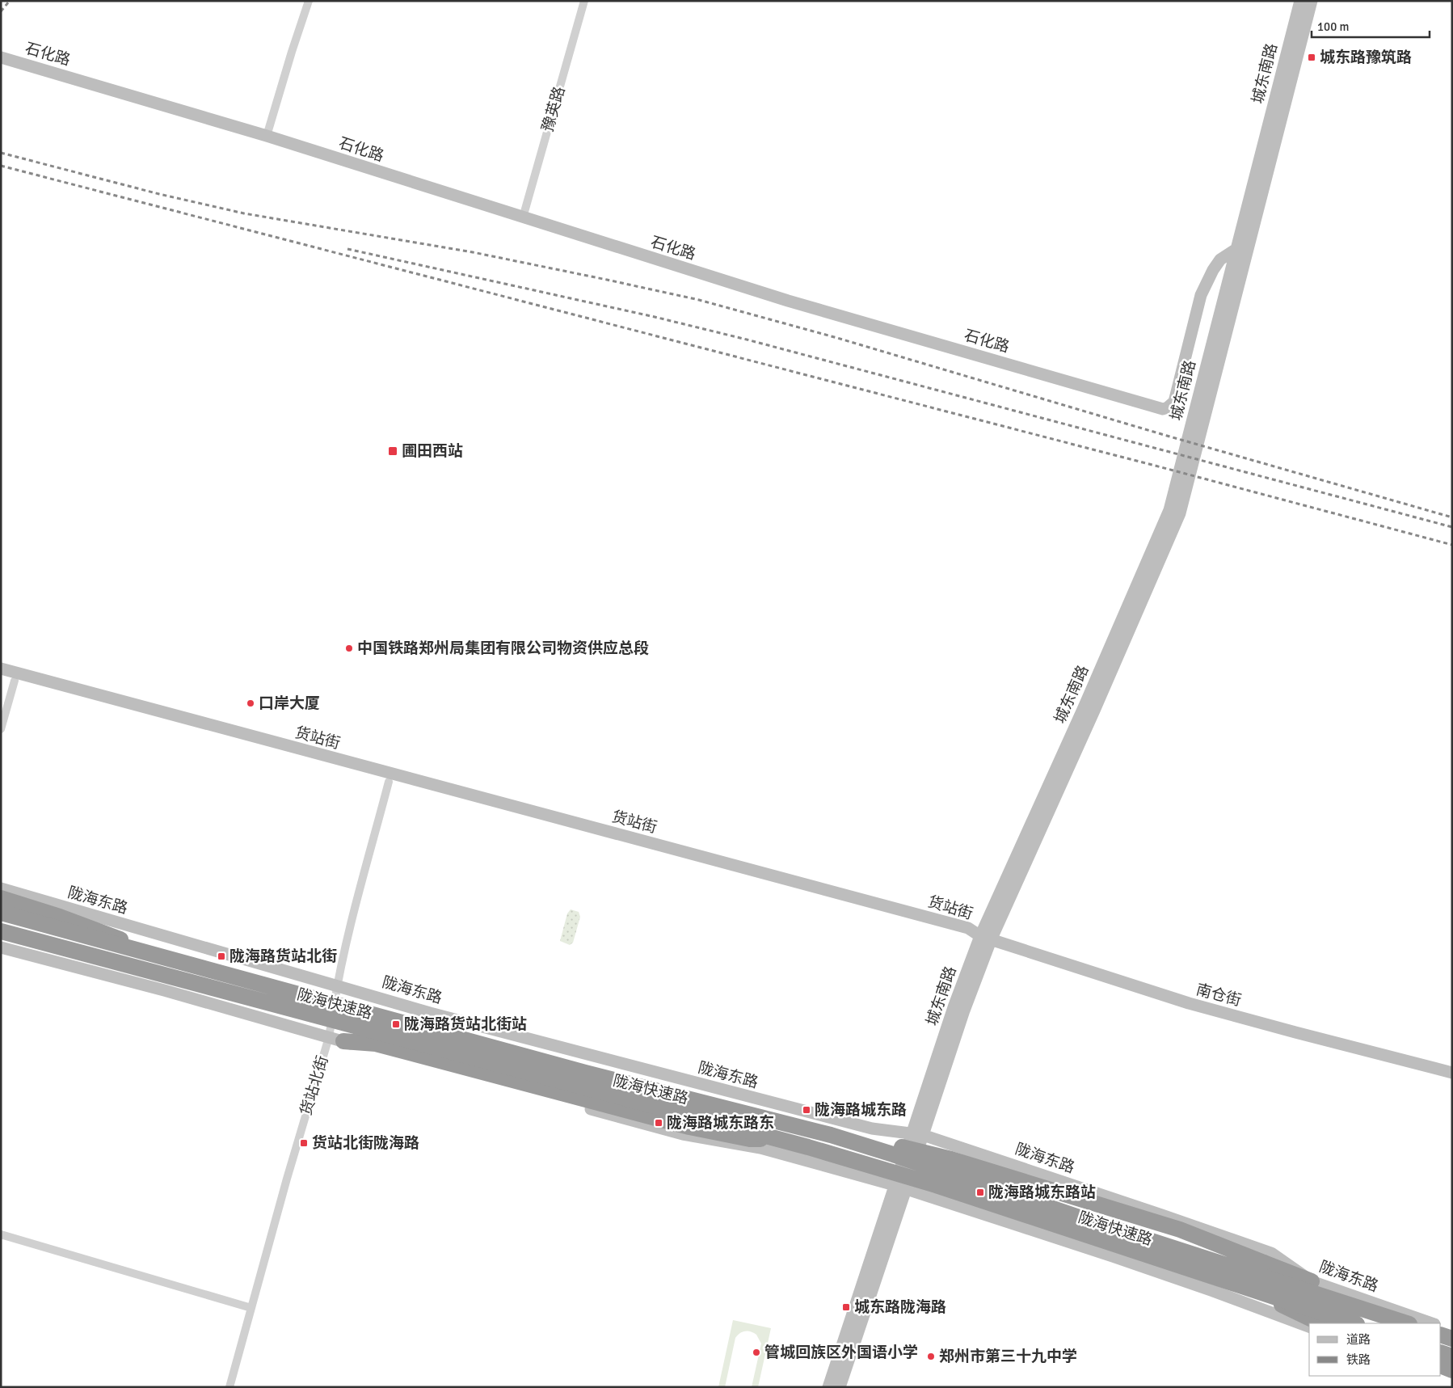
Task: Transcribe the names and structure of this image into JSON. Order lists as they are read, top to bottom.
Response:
{
  "streets": {
    "highway": ["陇海快速路"],
    "street": [
      "石化路",
      "城东南路",
      "豫英路",
      "货站街",
      "陇海东路",
      "南仓街",
      "货站北街"
    ]
  },
  "crossings": [
    ["石化路", "城东南路"],
    ["石化路", "豫英路"],
    ["城东南路", "货站街"],
    ["城东南路", "陇海东路"],
    ["城东南路", "南仓街"],
    ["货站街", "南仓街"],
    ["货站街", "货站北街"],
    ["陇海东路", "货站北街"]
  ],
  "places": {
    "transit": [
      "城东路豫筑路",
      "圃田西站",
      "陇海路货站北街",
      "陇海路货站北街站",
      "陇海路城东路",
      "陇海路城东路东",
      "货站北街陇海路",
      "陇海路城东路站",
      "城东路陇海路"
    ],
    "other": [
      "中国铁路郑州局集团有限公司物资供应总段",
      "口岸大厦",
      "管城回族区外国语小学",
      "郑州市第三十九中学"
    ]
  },
  "legend": ["道路", "铁路"],
  "scale_bar": "100 m"
}
